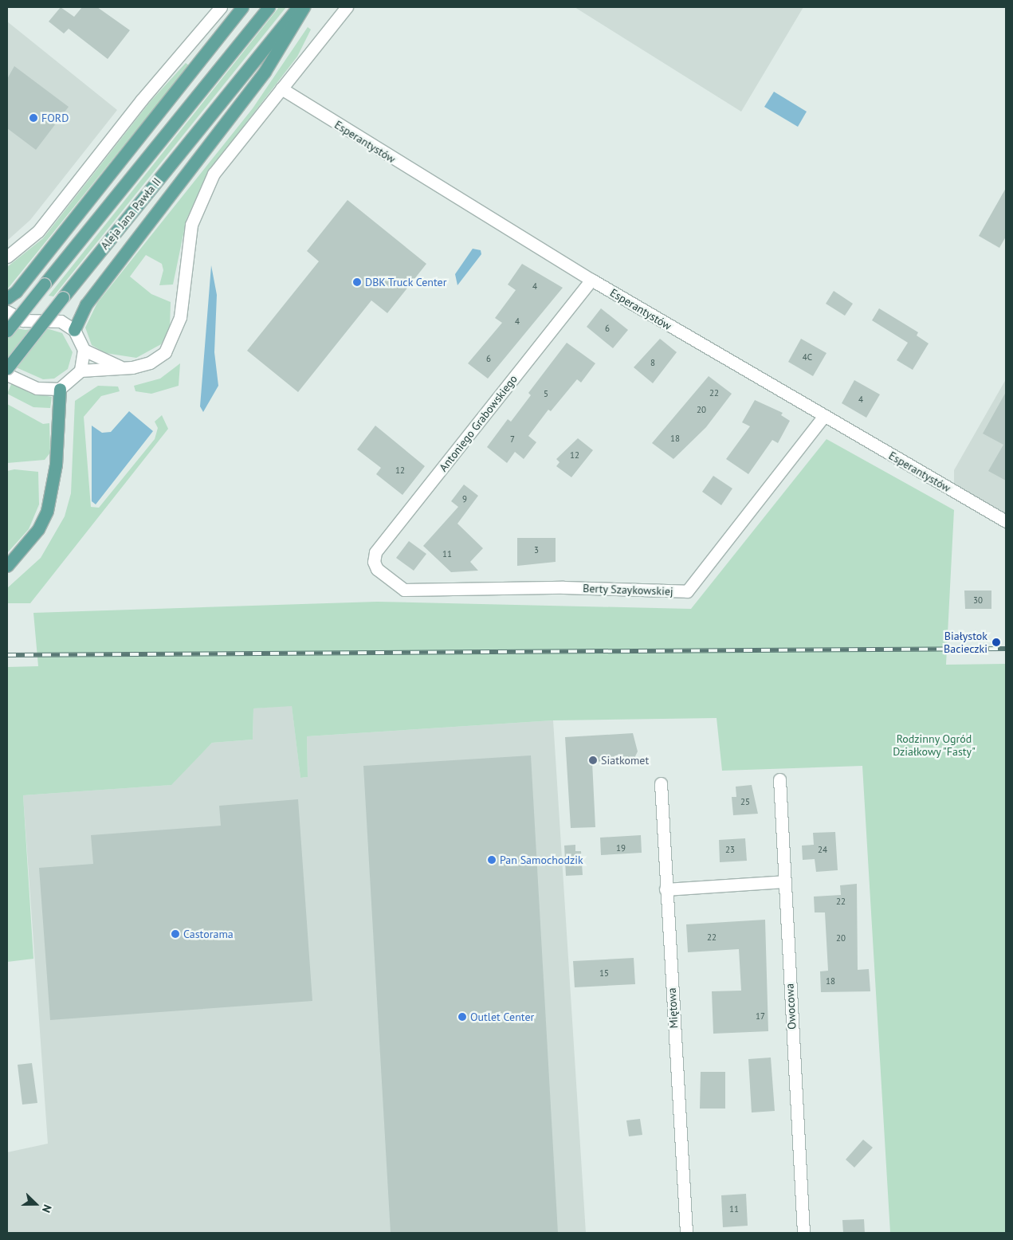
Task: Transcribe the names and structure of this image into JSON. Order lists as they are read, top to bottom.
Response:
{
  "streets": {
    "main road": ["Aleja Jana Pawła II"],
    "street": [
      "Esperantystów",
      "Antoniego Grabowskiego",
      "Berty Szaykowskiej",
      "Owocowa",
      "Miętowa"
    ]
  },
  "crossings": [
    ["Esperantystów", "Antoniego Grabowskiego"],
    ["Esperantystów", "Berty Szaykowskiej"],
    ["Antoniego Grabowskiego", "Berty Szaykowskiej"]
  ],
  "parks": ["Rodzinny Ogród Działkowy \"Fasty\""],
  "places": [
    "FORD",
    "DBK Truck Center",
    "Białystok Bacieczki",
    "Siatkomet",
    "Pan Samochodzik",
    "Castorama",
    "Outlet Center"
  ],
  "house_numbers": [
    "4",
    "4",
    "6",
    "4C",
    "6",
    "8",
    "22",
    "5",
    "4",
    "20",
    "18",
    "7",
    "12",
    "12",
    "9",
    "3",
    "11",
    "30",
    "25",
    "19",
    "23",
    "24",
    "22",
    "22",
    "20",
    "15",
    "18",
    "17",
    "11"
  ],
  "north": "right"
}
